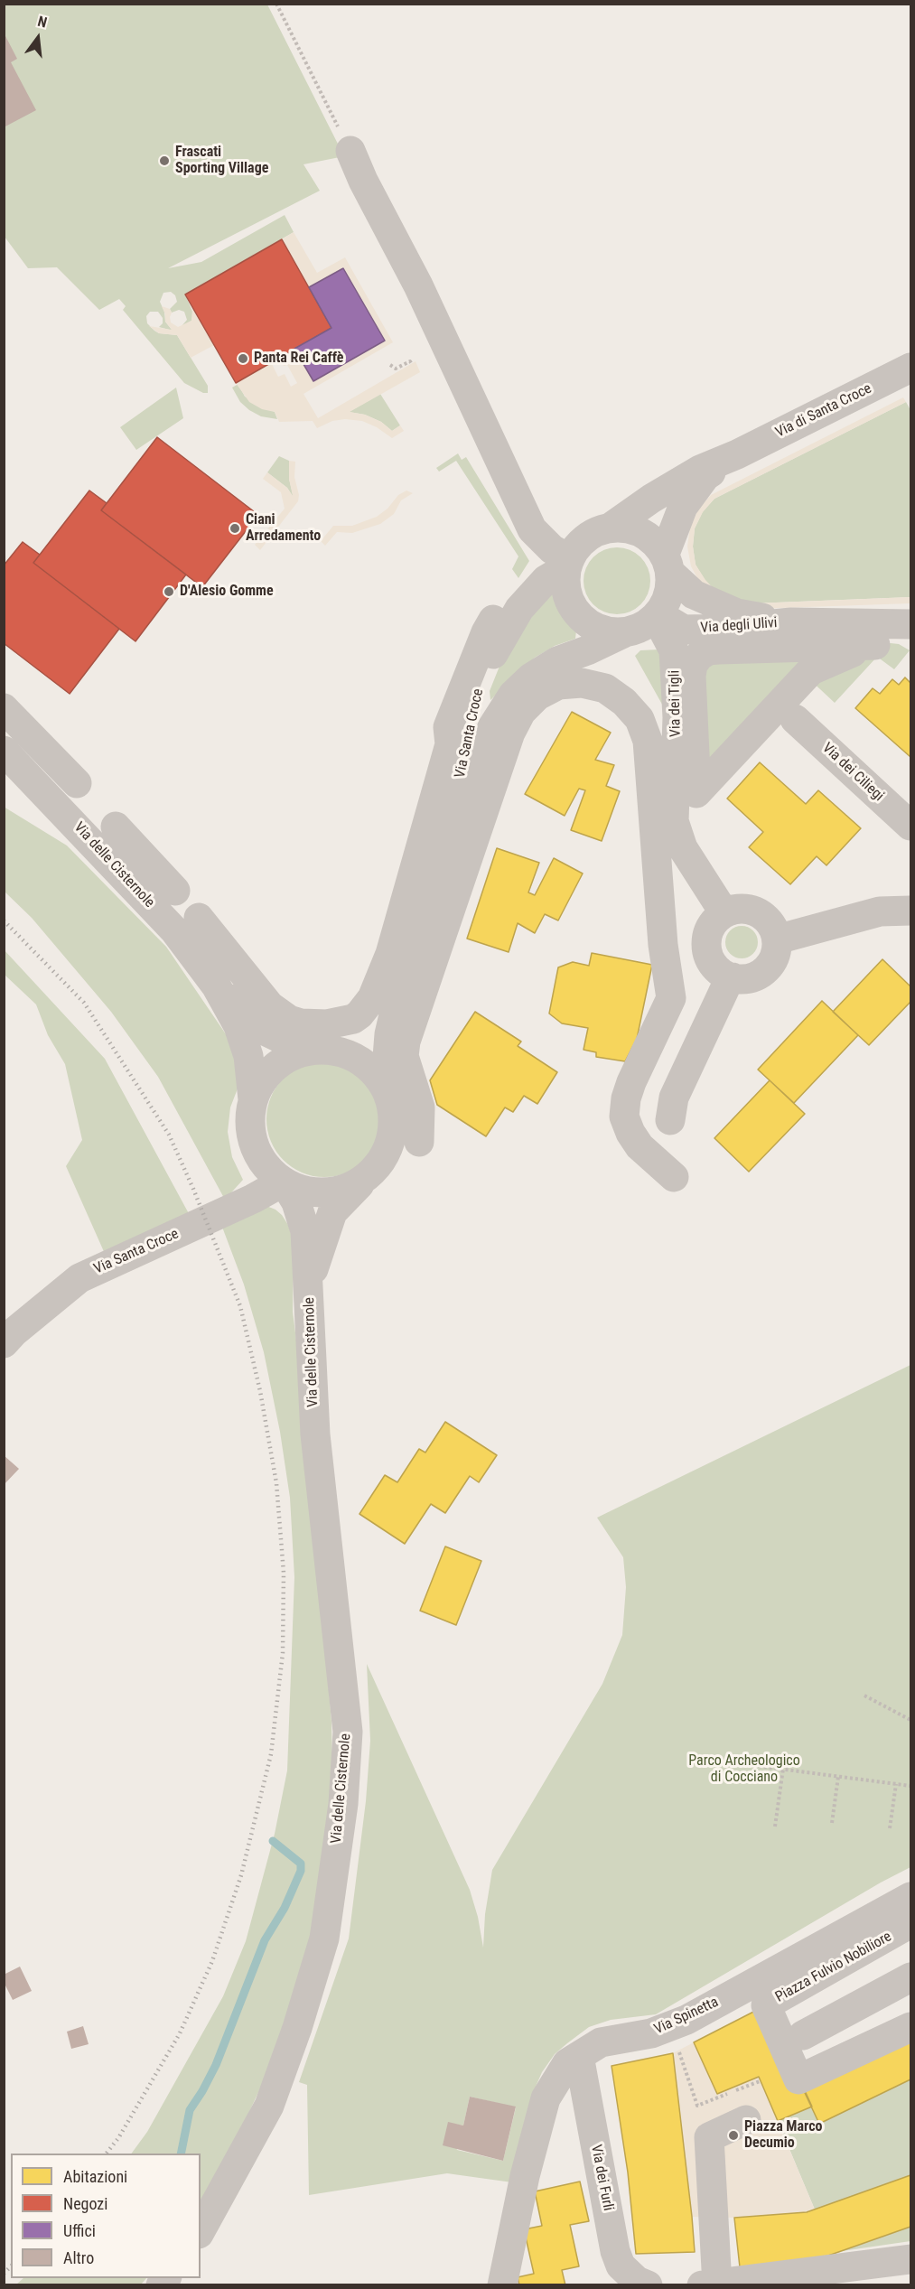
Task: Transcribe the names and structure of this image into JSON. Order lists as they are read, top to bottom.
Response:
{
  "streets": {
    "street": [
      "Via di Santa Croce",
      "Via degli Ulivi",
      "Via dei Tigli",
      "Via Santa Croce",
      "Via dei Ciliegi",
      "Via delle Cisternole",
      "Piazza Fulvio Nobiliore",
      "Via Spinetta",
      "Via dei Furli"
    ]
  },
  "crossings": [
    ["Via degli Ulivi", "Via dei Tigli"],
    ["Via degli Ulivi", "Via Santa Croce"],
    ["Via dei Tigli", "Via Santa Croce"],
    ["Via Santa Croce", "Via delle Cisternole"],
    ["Piazza Fulvio Nobiliore", "Via Spinetta"],
    ["Via Spinetta", "Via dei Furli"]
  ],
  "parks": ["Parco Archeologico di Cocciano"],
  "places": [
    "Frascati Sporting Village",
    "Panta Rei Caffè",
    "Ciani Arredamento",
    "D'Alesio Gomme",
    "Piazza Marco Decumio"
  ],
  "legend": [
    "Abitazioni",
    "Negozi",
    "Uffici",
    "Altro"
  ],
  "north": "top"
}
